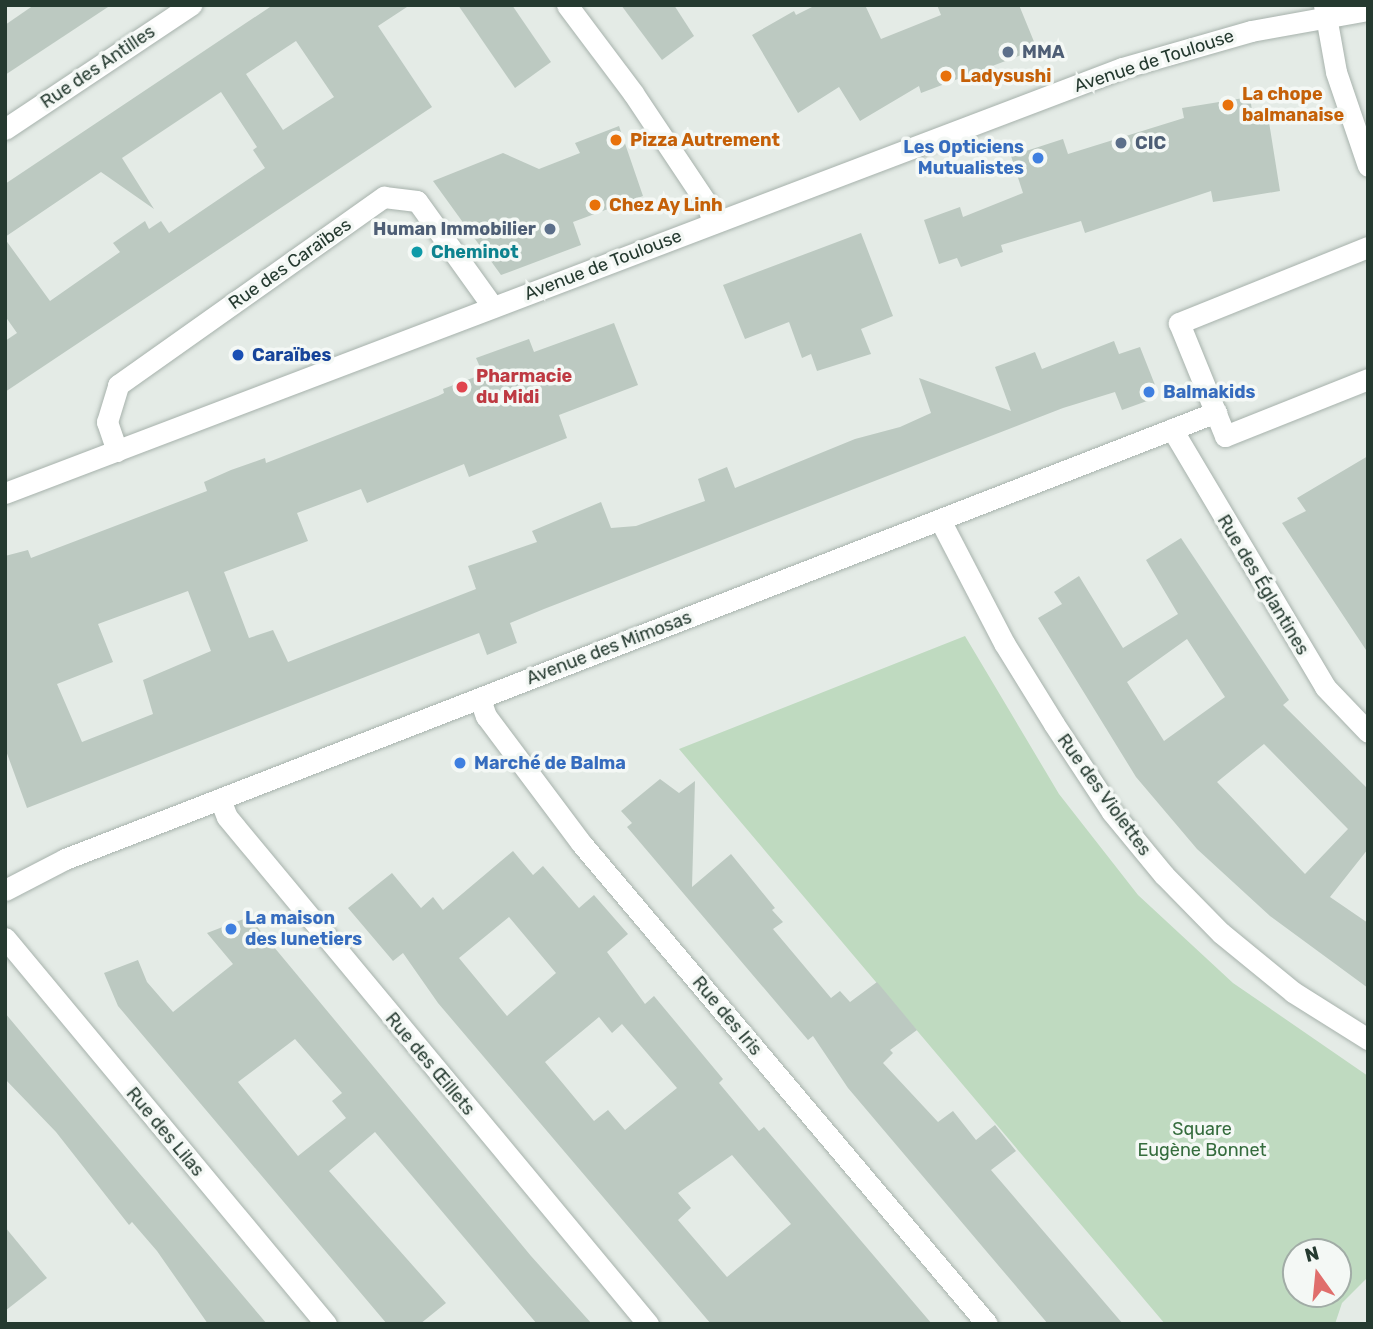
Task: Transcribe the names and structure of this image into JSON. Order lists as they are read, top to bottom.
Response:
{
  "streets": {
    "street": [
      "Avenue de Toulouse",
      "Rue des Antilles",
      "Rue des Caraïbes",
      "Rue des Églantines",
      "Avenue des Mimosas",
      "Rue des Violettes",
      "Rue des Iris",
      "Rue des Œillets",
      "Rue des Lilas"
    ]
  },
  "crossings": [
    ["Avenue de Toulouse", "Rue des Caraïbes"],
    ["Rue des Églantines", "Avenue des Mimosas"],
    ["Avenue des Mimosas", "Rue des Violettes"],
    ["Avenue des Mimosas", "Rue des Iris"],
    ["Avenue des Mimosas", "Rue des Œillets"]
  ],
  "parks": ["Square Eugène Bonnet"],
  "places": [
    "MMA",
    "Ladysushi",
    "La chope balmanaise",
    "Pizza Autrement",
    "CIC",
    "Les Opticiens Mutualistes",
    "Chez Ay Linh",
    "Human Immobilier",
    "Cheminot",
    "Caraïbes",
    "Pharmacie du Midi",
    "Balmakids",
    "Marché de Balma",
    "La maison des lunetiers"
  ],
  "north": "top"
}
